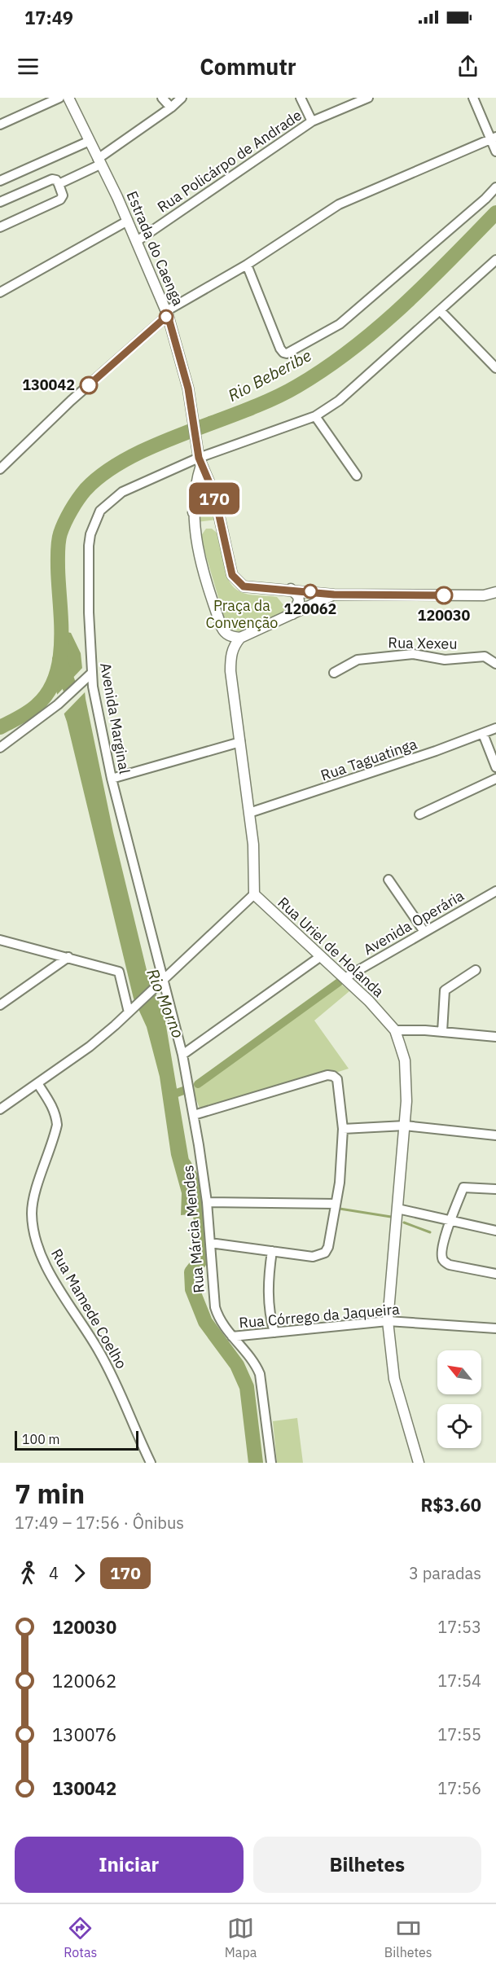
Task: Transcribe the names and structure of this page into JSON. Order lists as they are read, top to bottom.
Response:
{
  "streets": {
    "main road": ["Estrada do Caenga", "Rua Uriel de Holanda"],
    "street": [
      "Rua Policárpo de Andrade",
      "Rua Xexeu",
      "Avenida Marginal",
      "Rua Taguatinga",
      "Avenida Operária",
      "Rua Márcia Mendes",
      "Rua Mamede Coelho",
      "Rua Córrego da Jaqueira"
    ]
  },
  "crossings": [
    ["Rua Policárpo de Andrade", "Estrada do Caenga"],
    ["Estrada do Caenga", "Avenida Marginal"],
    ["Avenida Marginal", "Rua Márcia Mendes"],
    ["Avenida Operária", "Rua Uriel de Holanda"],
    ["Rua Uriel de Holanda", "Rua Córrego da Jaqueira"],
    ["Rua Márcia Mendes", "Rua Córrego da Jaqueira"]
  ],
  "water": ["Rio Beberibe", "Rio Morno"],
  "parks": ["Praça da Convenção"],
  "places": ["130042", "120062", "120030"],
  "lines": ["bus line 170"],
  "scale_bar": "100 m",
  "north": "top left",
  "page": {
    "status": "17:49",
    "header": "Commutr",
    "on_map": "170",
    "scale": "100 m",
    "heading": ["7 min", "17:49 – 17:56 · Ônibus", "R$3.60"],
    "legs": ["4", "170", "3 paradas"],
    "list": [
      {
        "name": "120030",
        "value": "17:53"
      },
      {
        "name": "120062",
        "value": "17:54"
      },
      {
        "name": "130076",
        "value": "17:55"
      },
      {
        "name": "130042",
        "value": "17:56"
      }
    ],
    "buttons": ["Iniciar", "Bilhetes"],
    "tabs": ["Rotas", "Mapa", "Bilhetes"]
  }
}
